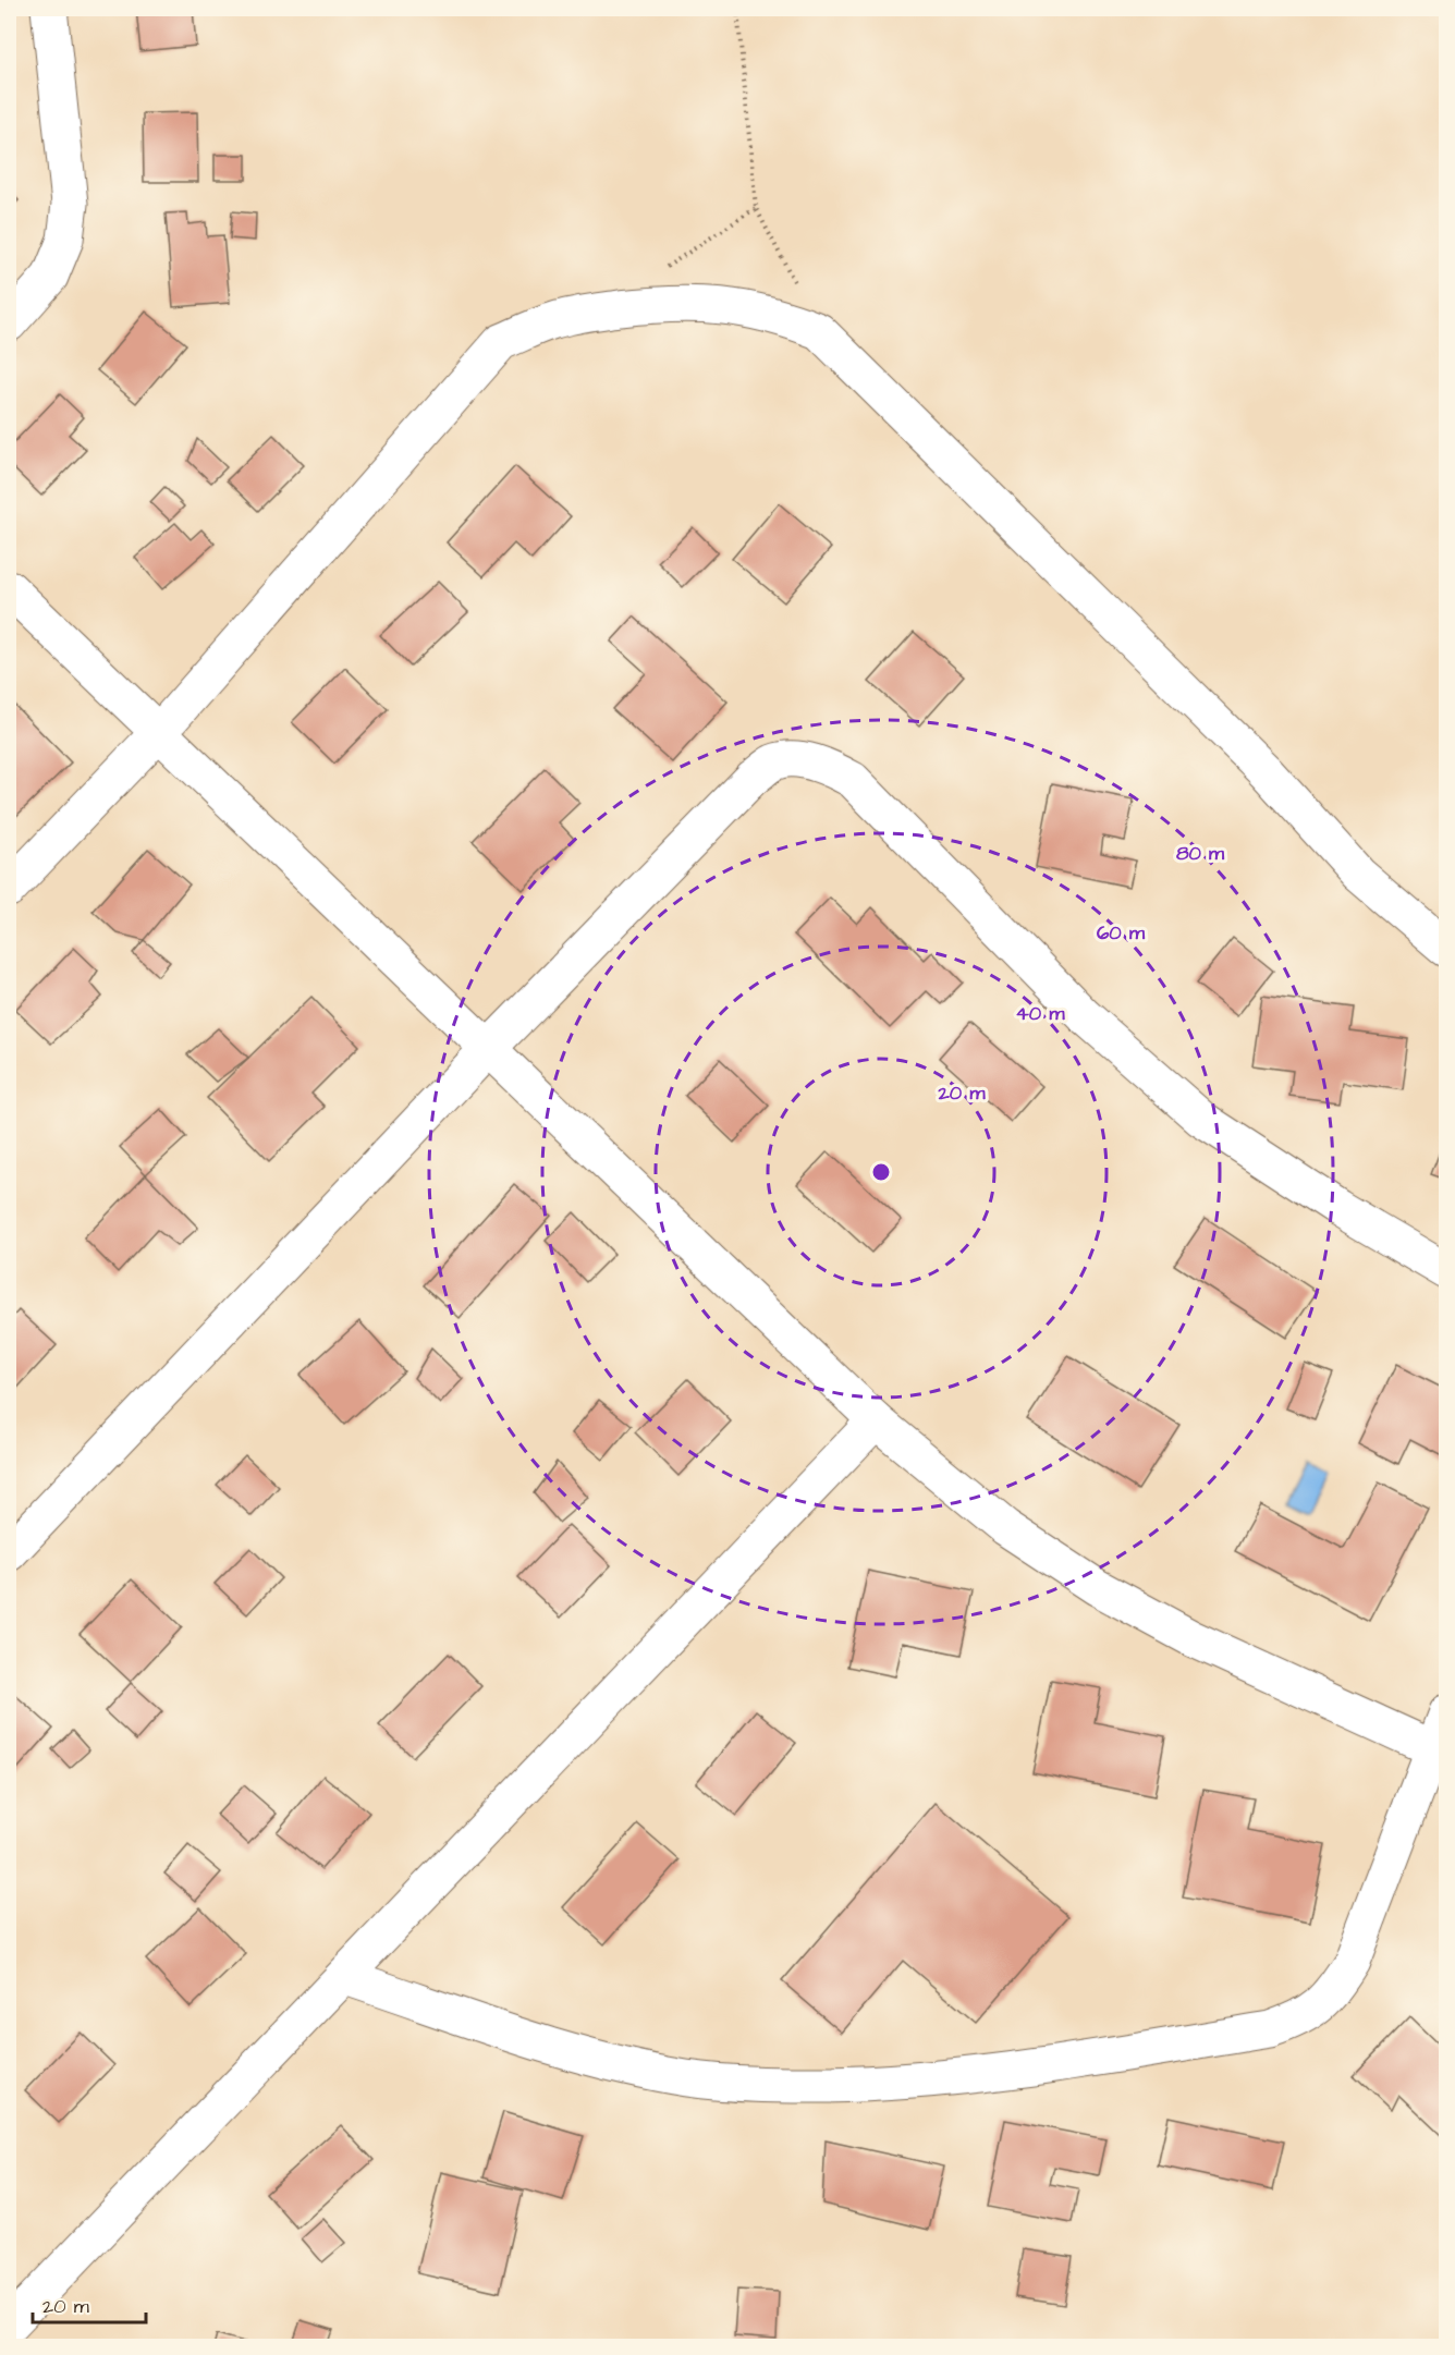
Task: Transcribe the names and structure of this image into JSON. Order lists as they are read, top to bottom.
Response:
{
  "scale_bar": "20 m",
  "rings": [
    "80 m",
    "60 m",
    "40 m",
    "20 m"
  ]
}
